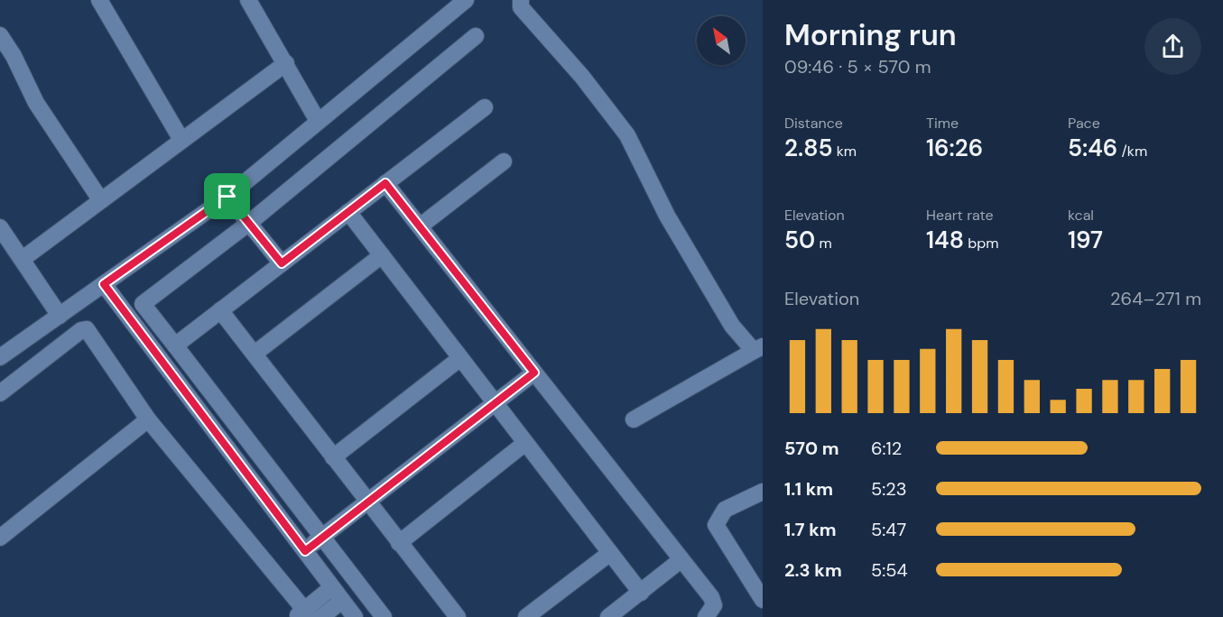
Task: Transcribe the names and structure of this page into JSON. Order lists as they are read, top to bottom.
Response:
{
  "north": "top left",
  "page": {
    "heading": ["Morning run", "09:46 · 5 × 570 m"],
    "stats": [
      ["Distance", "2.85 km"],
      ["Time", "16:26"],
      ["Pace", "5:46 /km"],
      ["Elevation", "50 m"],
      ["Heart rate", "148 bpm"],
      ["kcal", "197"]
    ],
    "chart": ["Elevation", "264–271 m"],
    "list": [
      {
        "name": "570 m",
        "note": "6:12"
      },
      {
        "name": "1.1 km",
        "note": "5:23"
      },
      {
        "name": "1.7 km",
        "note": "5:47"
      },
      {
        "name": "2.3 km",
        "note": "5:54"
      }
    ]
  }
}
